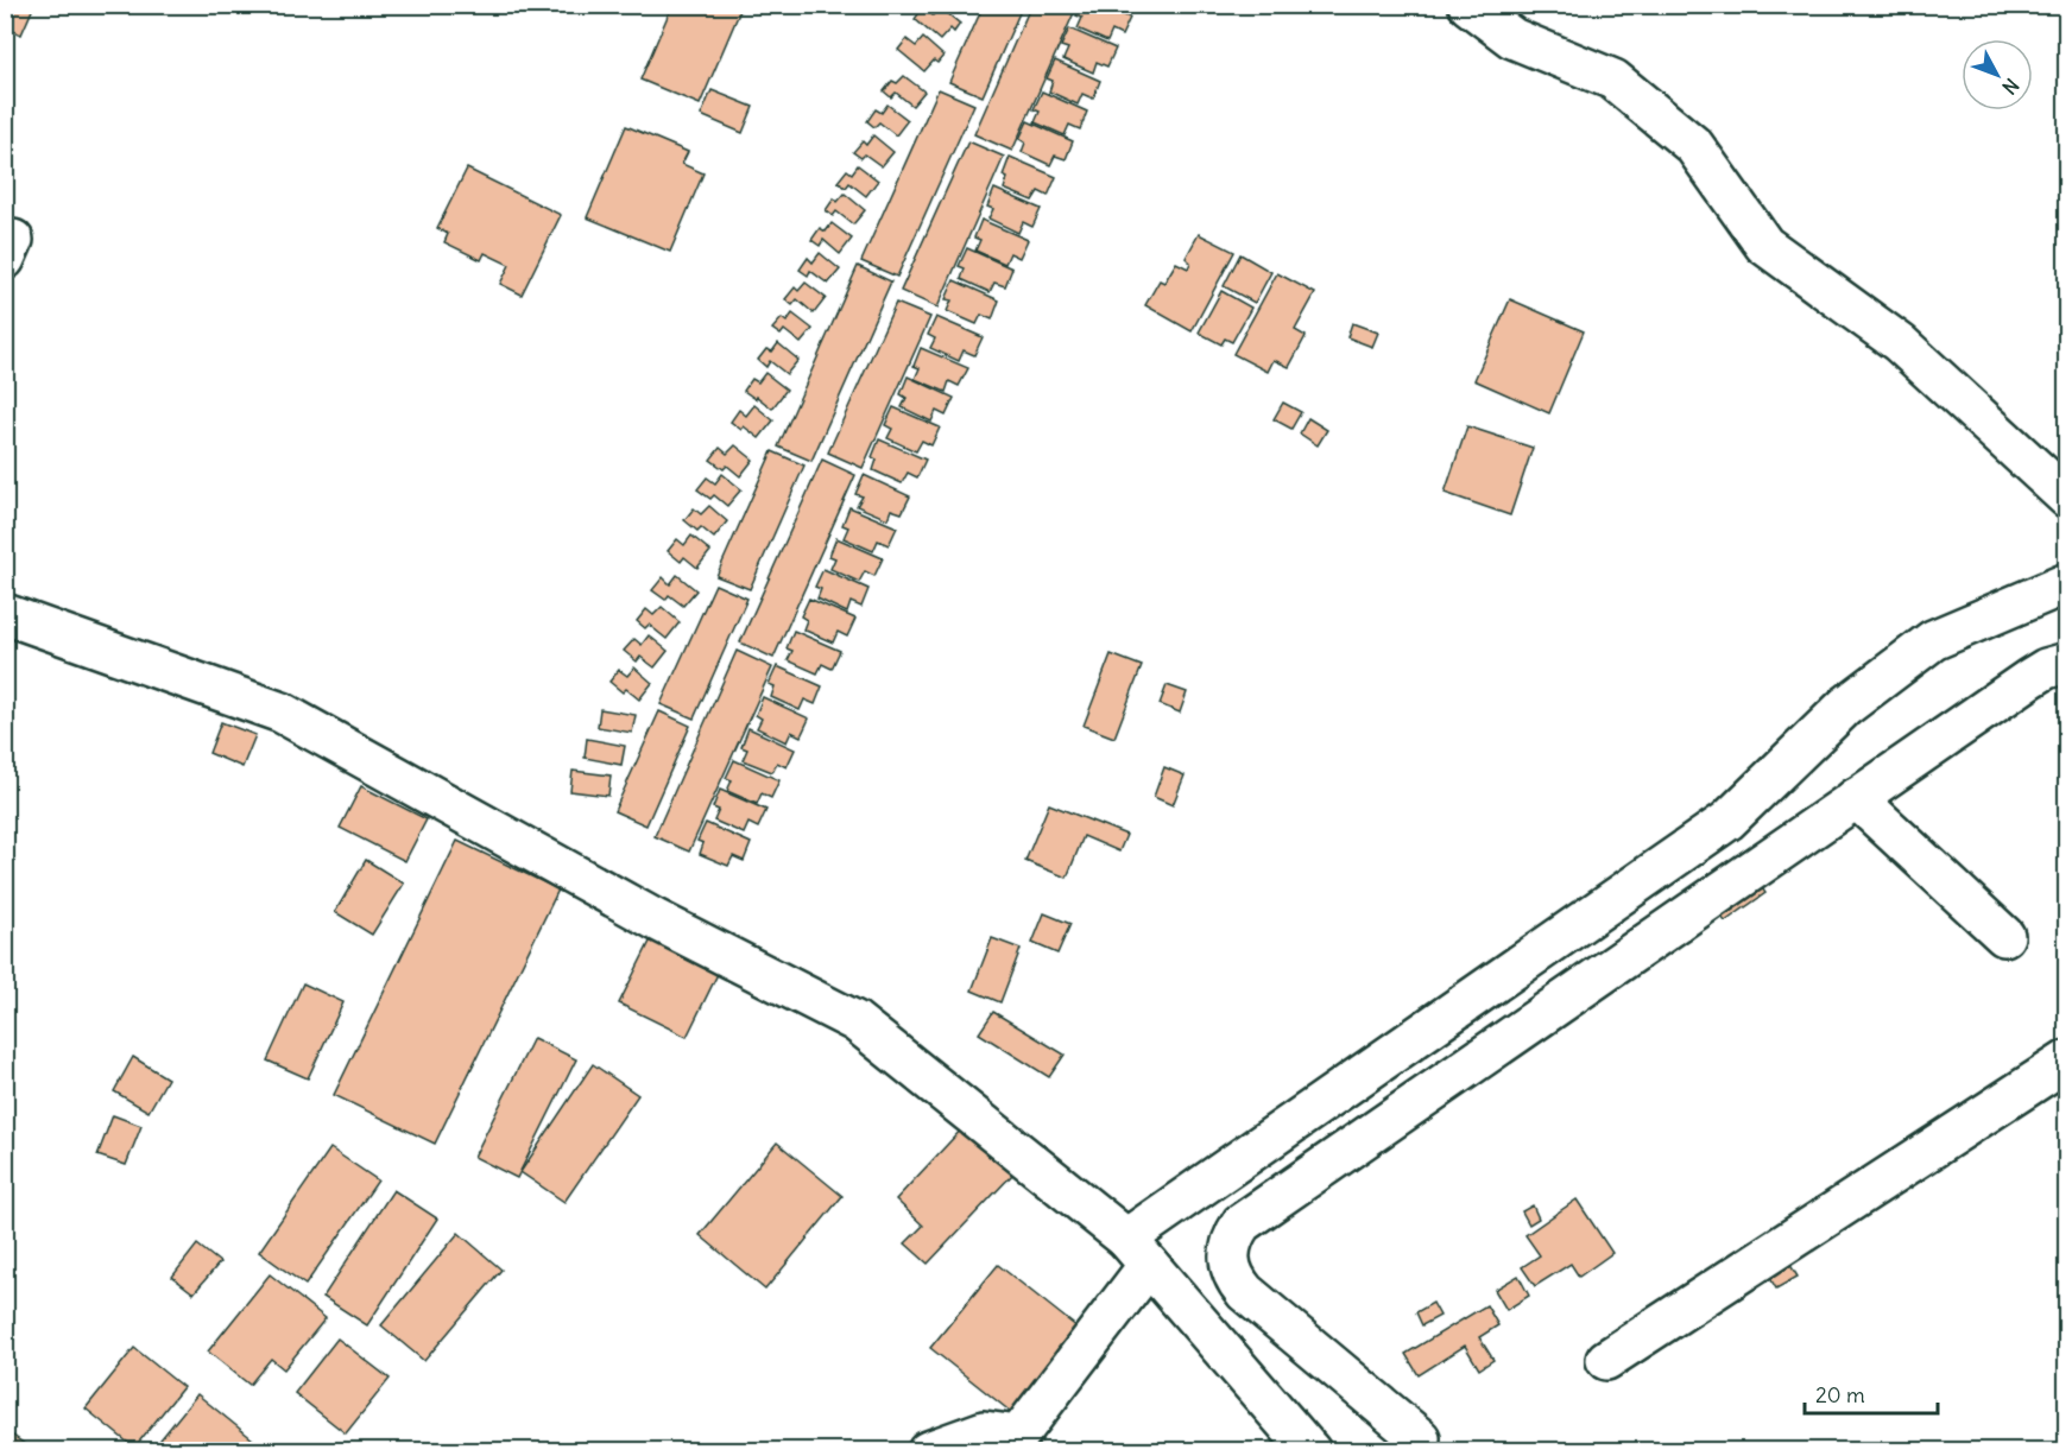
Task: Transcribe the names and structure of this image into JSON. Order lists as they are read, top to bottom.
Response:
{
  "scale_bar": "20 m",
  "north": "bottom right"
}
